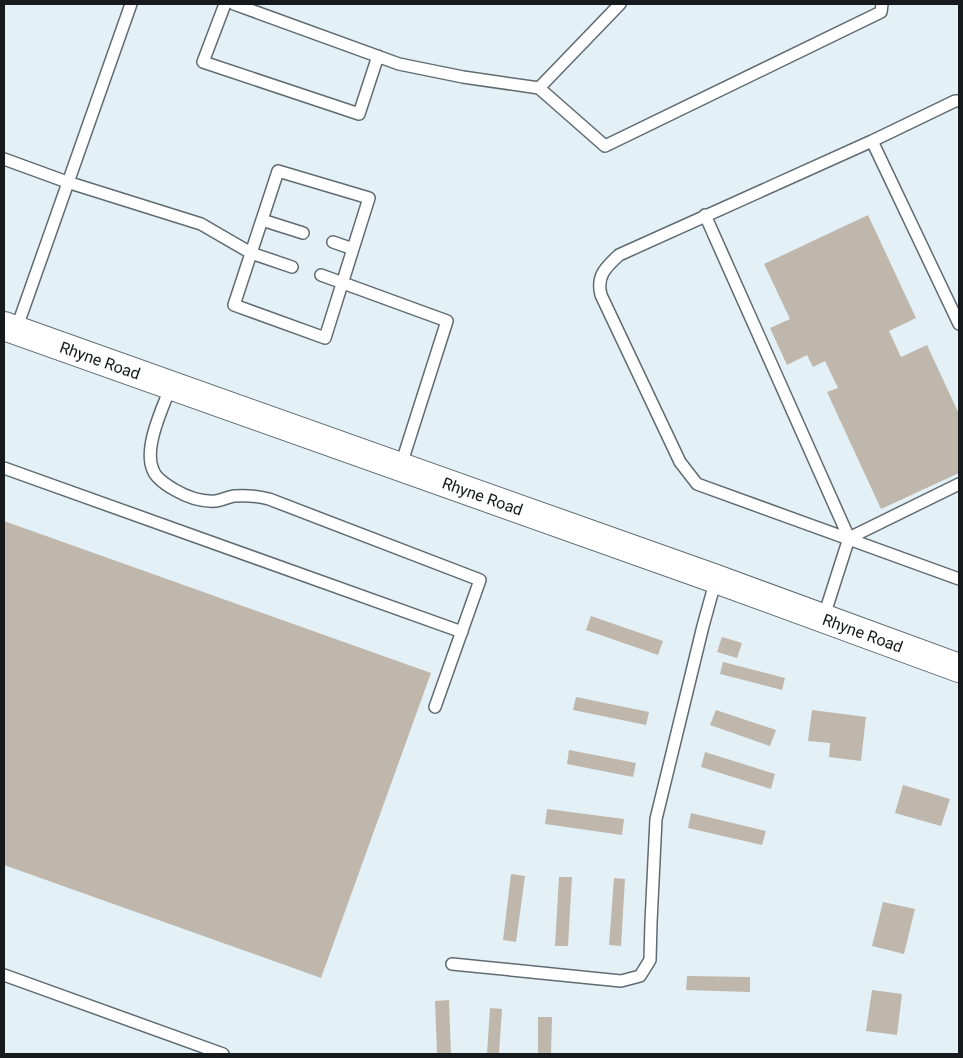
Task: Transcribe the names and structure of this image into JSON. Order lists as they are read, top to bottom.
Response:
{
  "streets": {
    "street": ["Rhyne Road"]
  }
}
